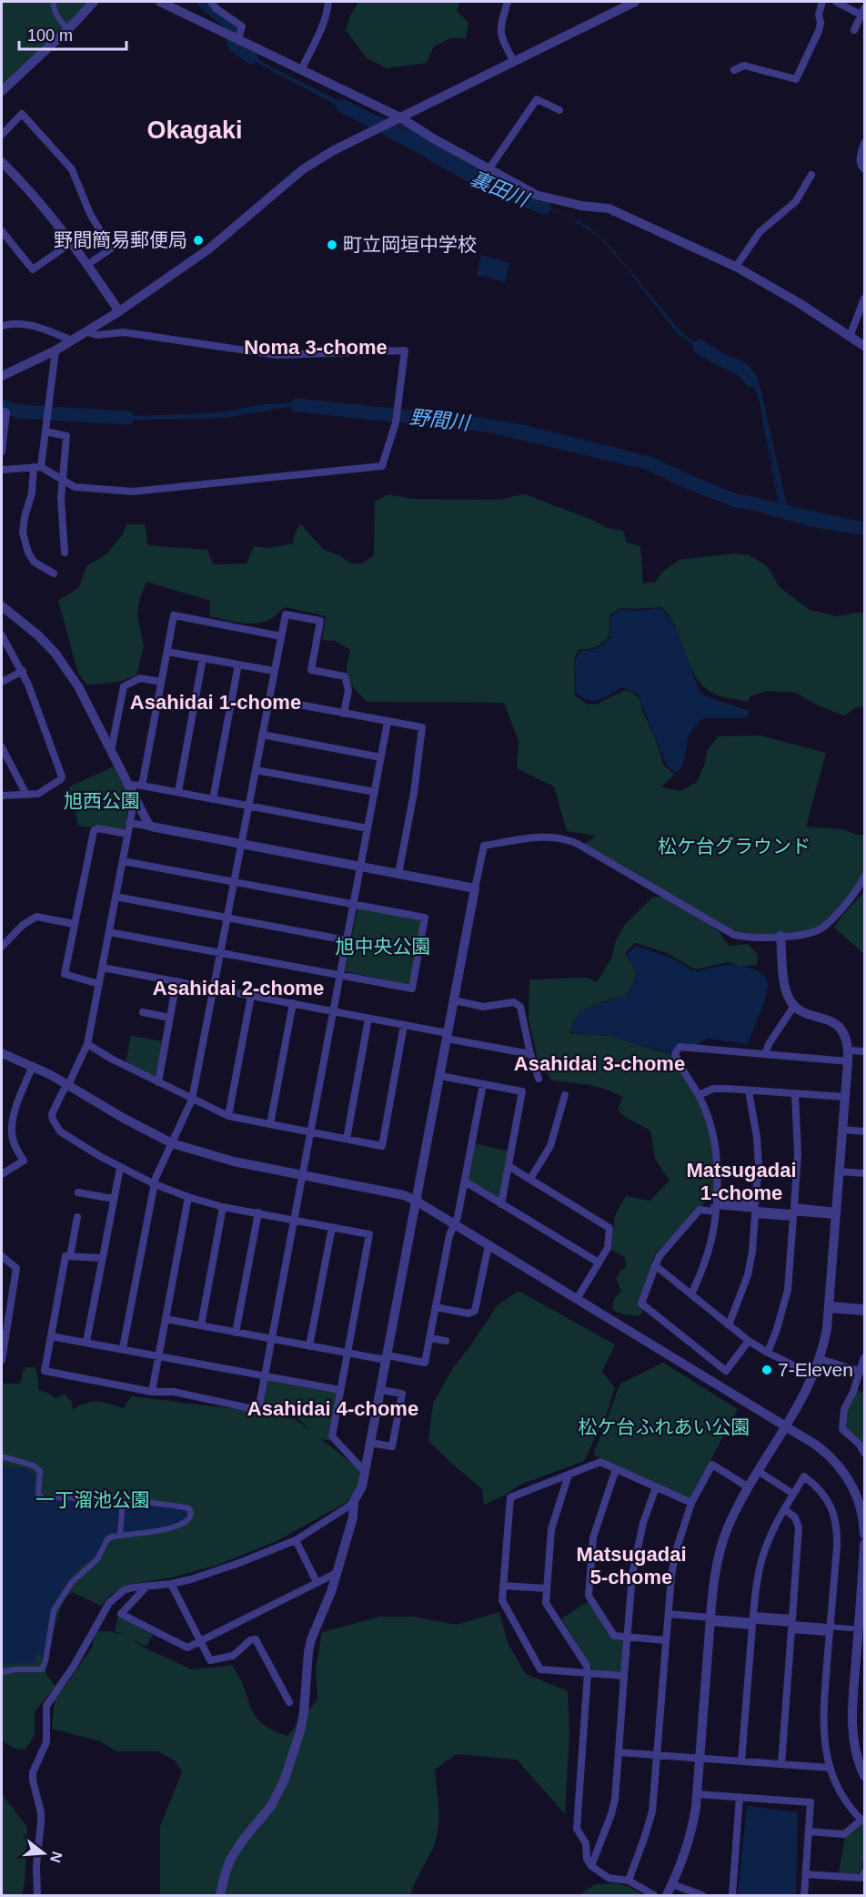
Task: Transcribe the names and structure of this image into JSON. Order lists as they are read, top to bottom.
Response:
{
  "districts": [
    "Okagaki",
    "Noma 3-chome",
    "Asahidai 1-chome",
    "Asahidai 2-chome",
    "Asahidai 3-chome",
    "Matsugadai 1-chome",
    "Asahidai 4-chome",
    "Matsugadai 5-chome"
  ],
  "water": ["裏田川", "野間川"],
  "parks": [
    "旭西公園",
    "松ケ台グラウンド",
    "旭中央公園",
    "松ケ台ふれあい公園",
    "一丁溜池公園"
  ],
  "places": ["野間簡易郵便局", "町立岡垣中学校", "7-Eleven"],
  "scale_bar": "100 m",
  "north": "right"
}
